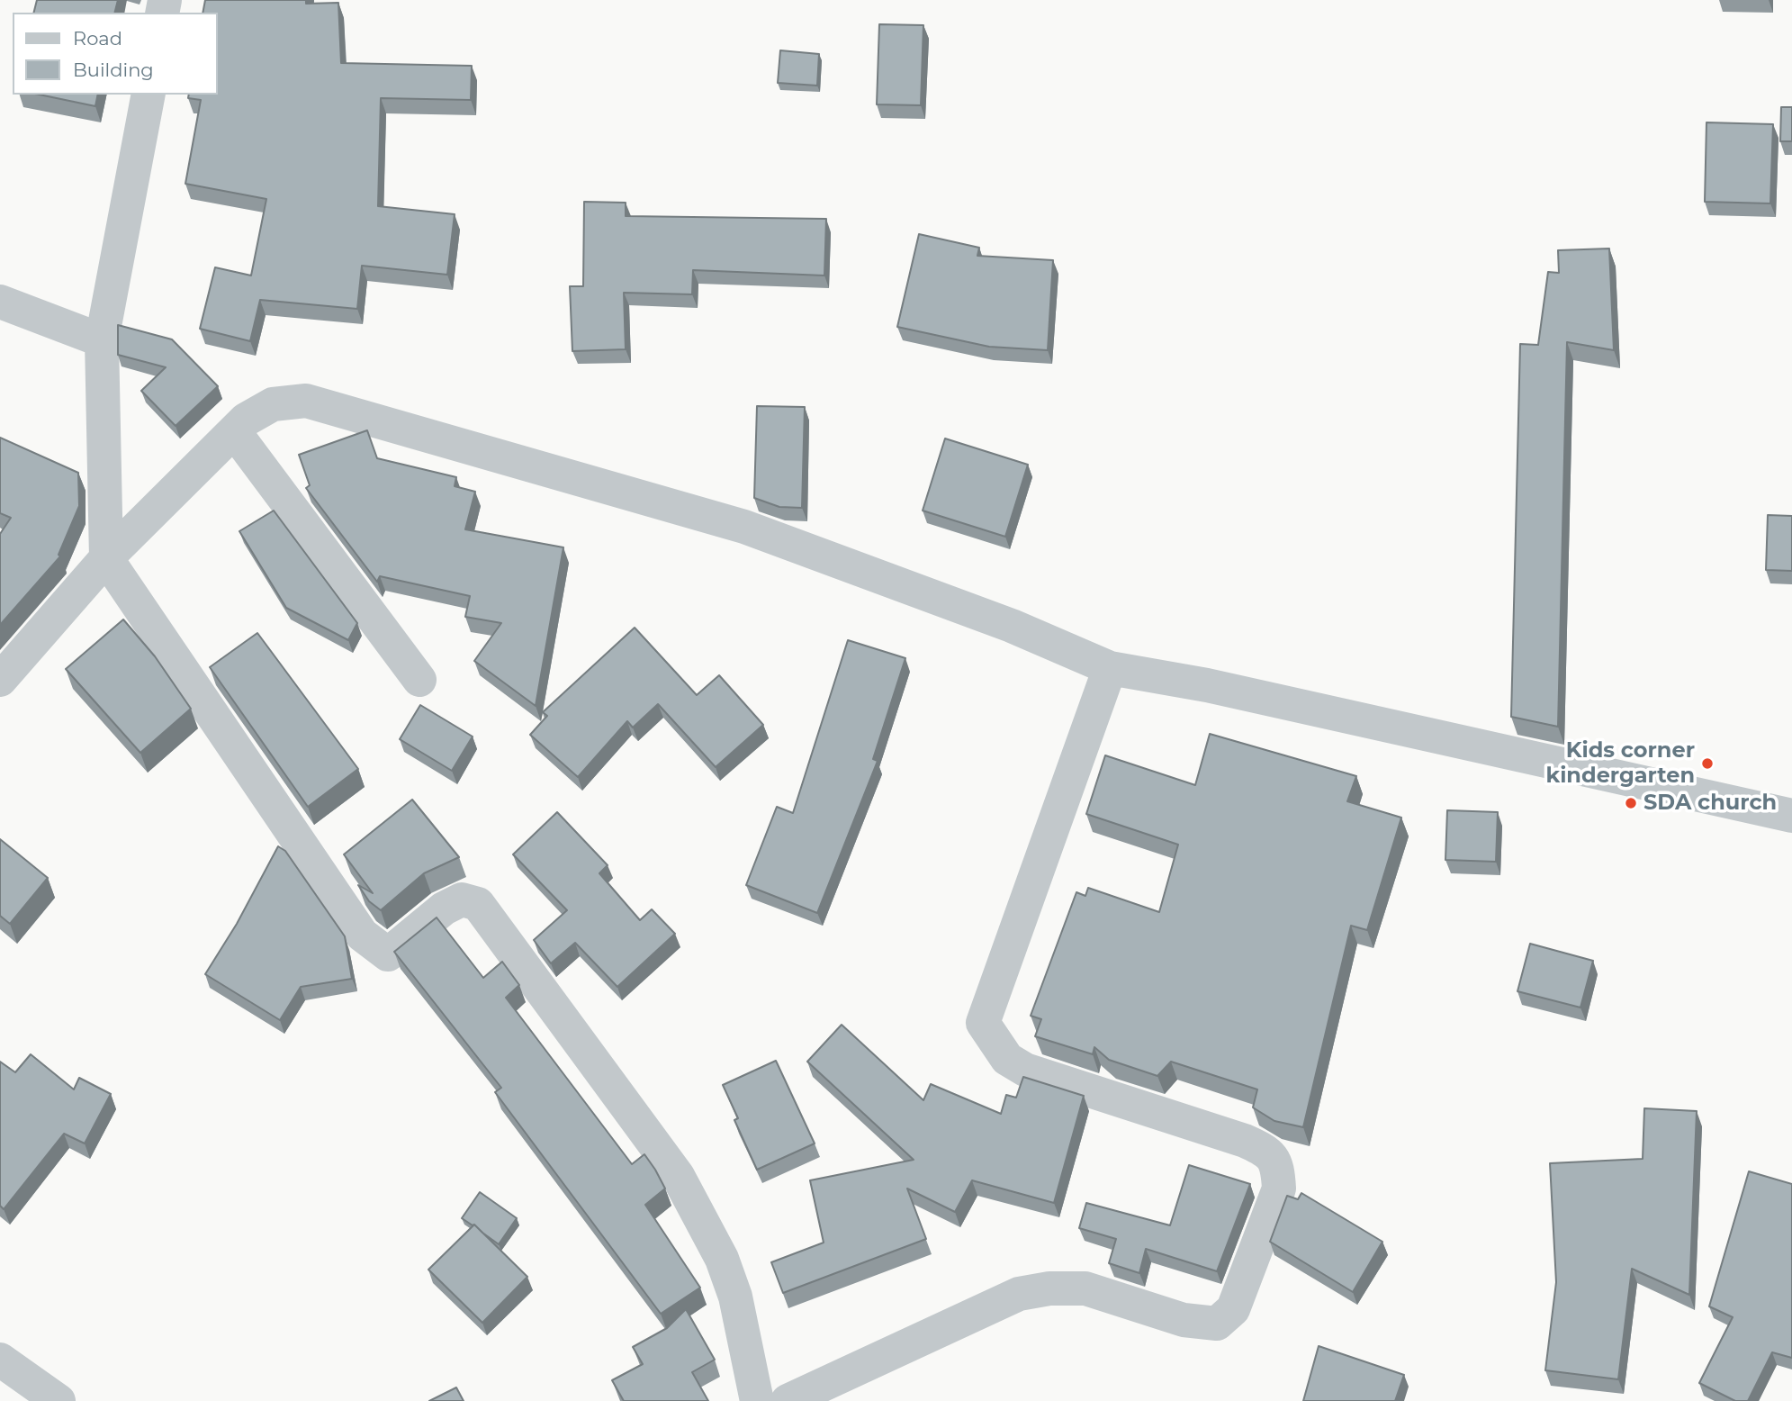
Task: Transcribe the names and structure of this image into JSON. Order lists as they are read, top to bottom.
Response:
{
  "places": ["Kids corner kindergarten", "SDA church"],
  "legend": ["Road", "Building"]
}
